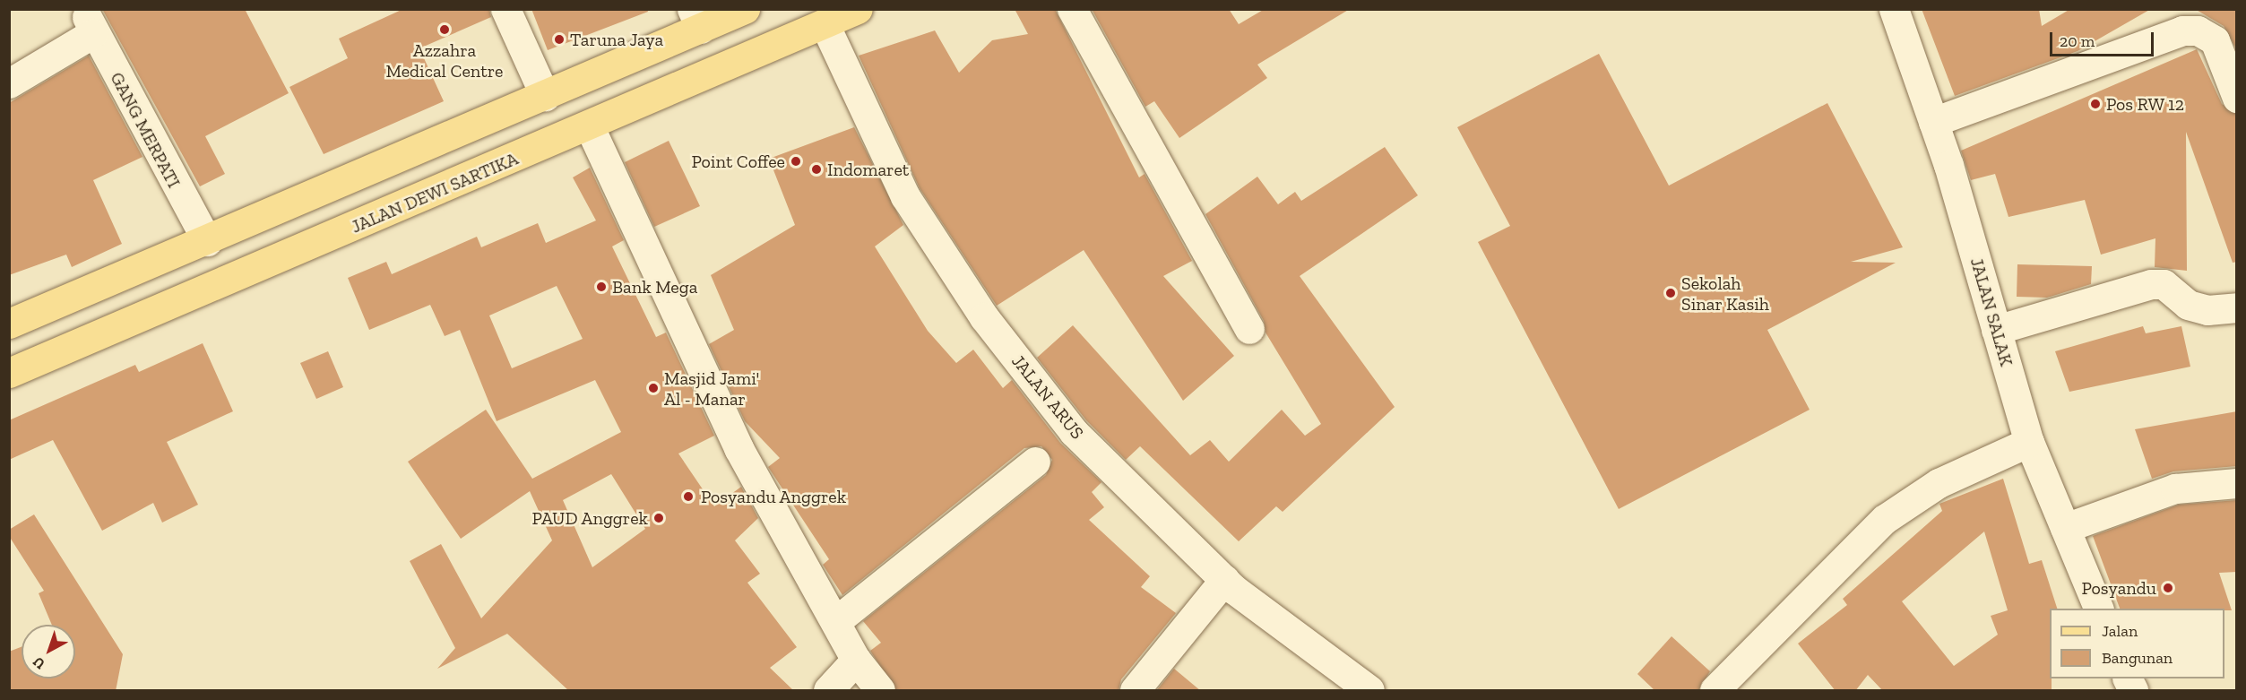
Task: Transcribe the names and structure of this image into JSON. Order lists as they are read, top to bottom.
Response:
{
  "streets": {
    "main road": ["JALAN DEWI SARTIKA"],
    "street": ["GANG MERPATI", "JALAN SALAK", "JALAN ARUS"]
  },
  "crossings": [
    ["JALAN DEWI SARTIKA", "JALAN ARUS"]
  ],
  "places": [
    "Azzahra Medical Centre",
    "Taruna Jaya",
    "Pos RW 12",
    "Point Coffee",
    "Indomaret",
    "Bank Mega",
    "Sekolah Sinar Kasih",
    "Masjid Jami' Al - Manar",
    "Posyandu Anggrek",
    "PAUD Anggrek",
    "Posyandu"
  ],
  "legend": ["Jalan", "Bangunan"],
  "scale_bar": "20 m",
  "north": "bottom left"
}
